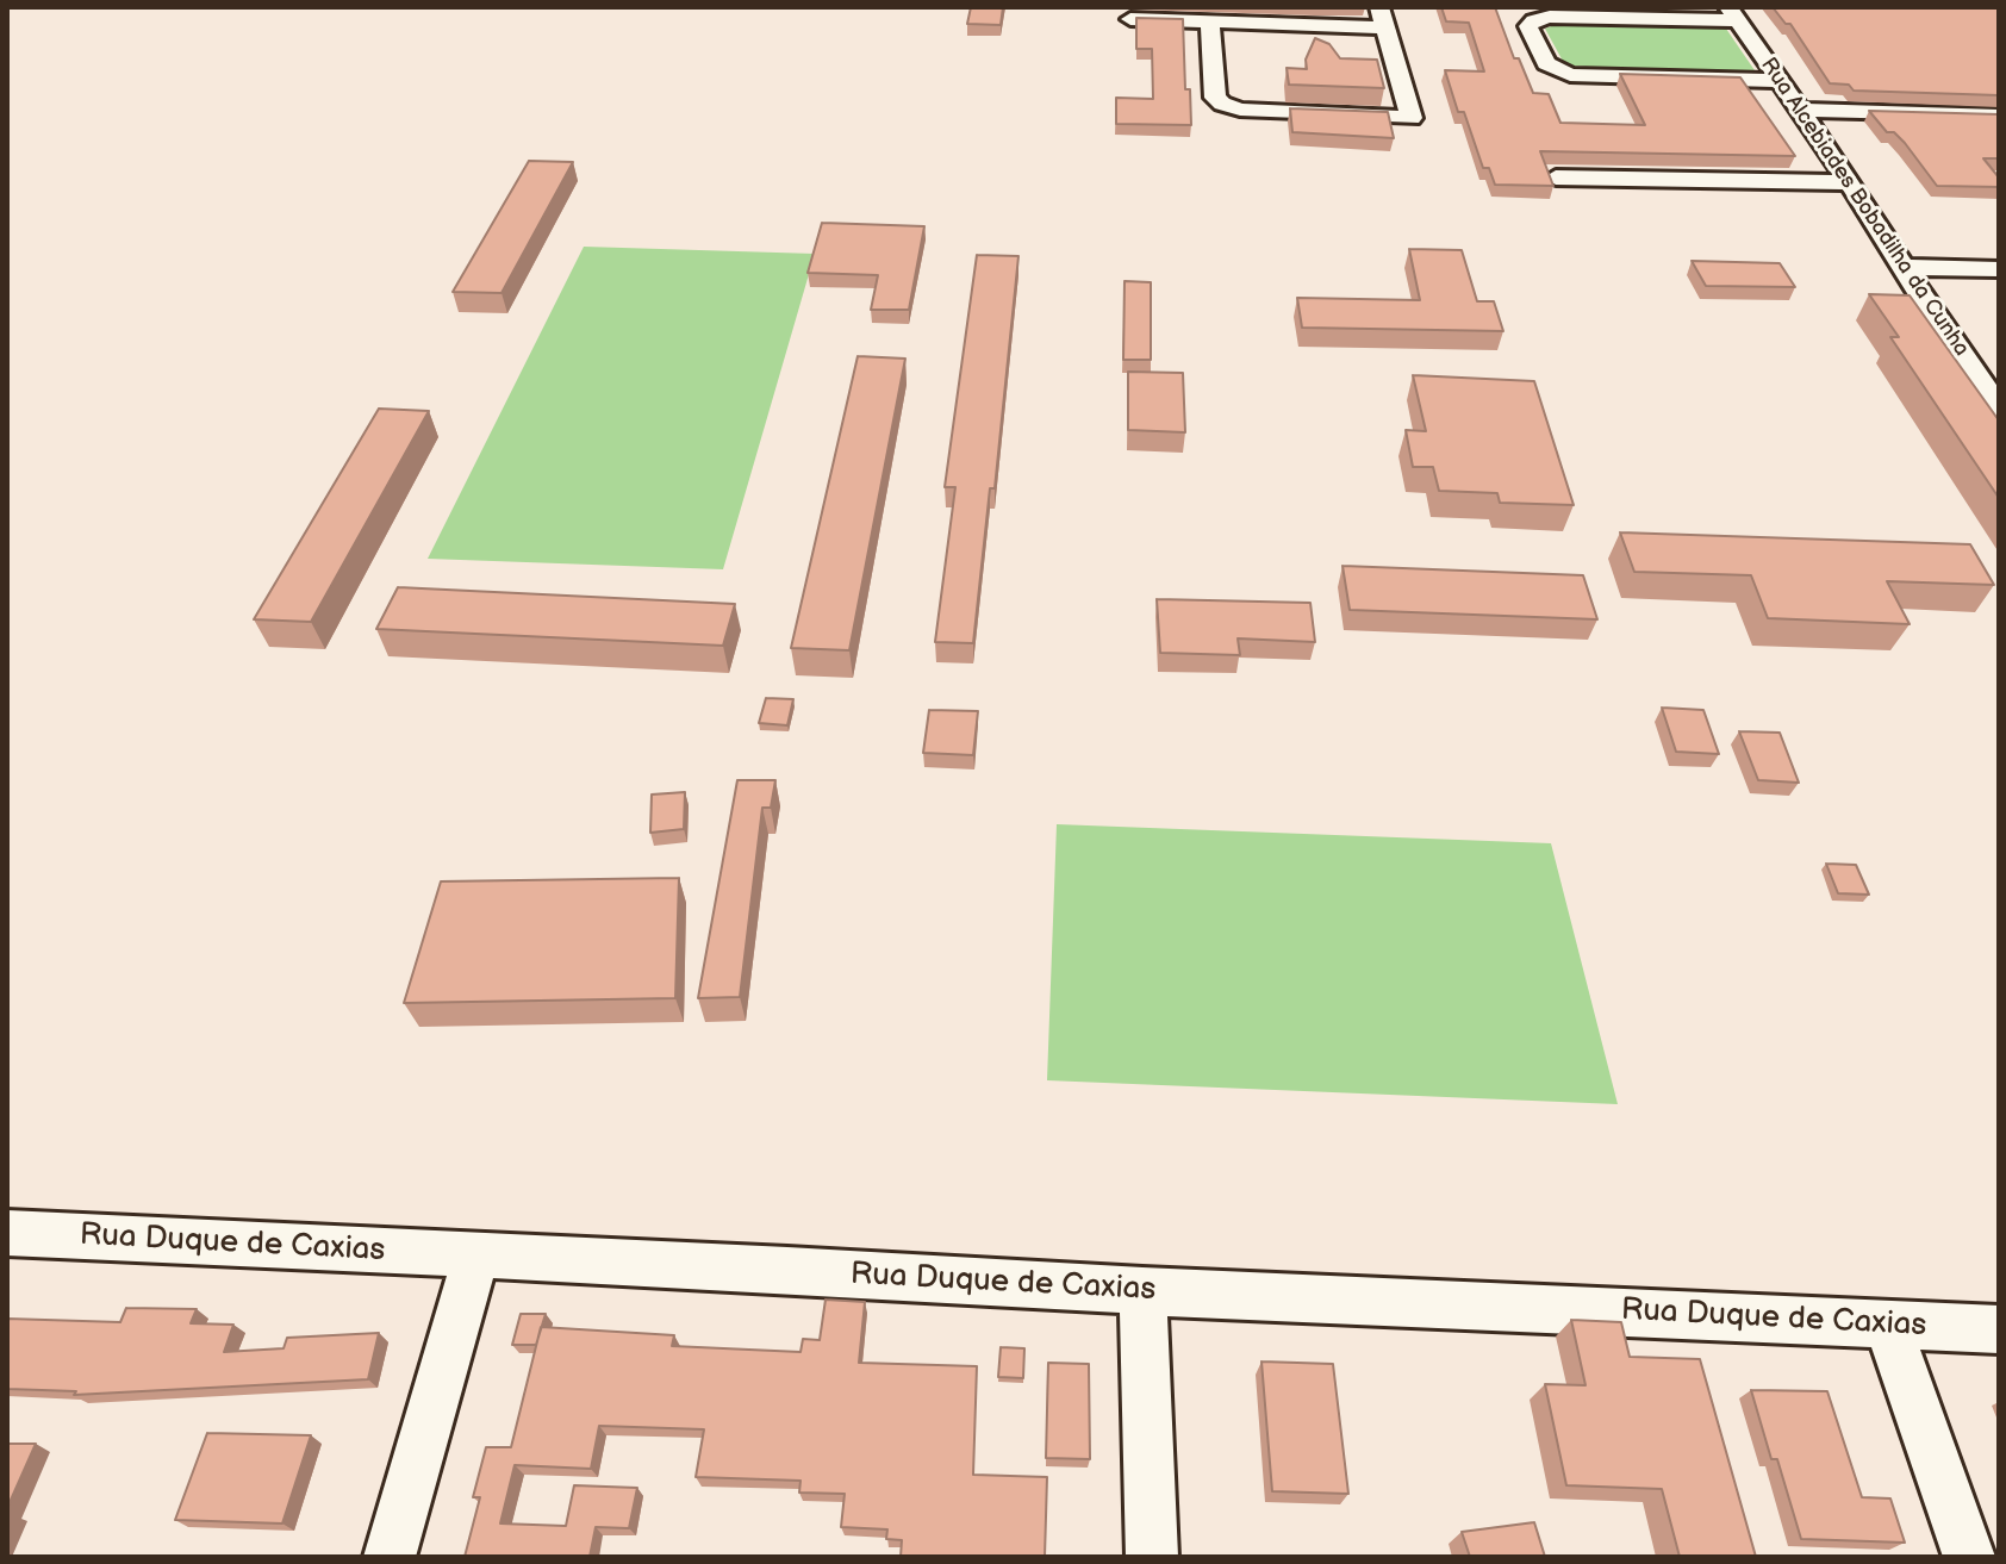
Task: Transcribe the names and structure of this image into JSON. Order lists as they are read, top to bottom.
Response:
{
  "streets": {
    "street": ["Rua Alcebiades Bobadilha da Cunha", "Rua Duque de Caxias"]
  }
}
